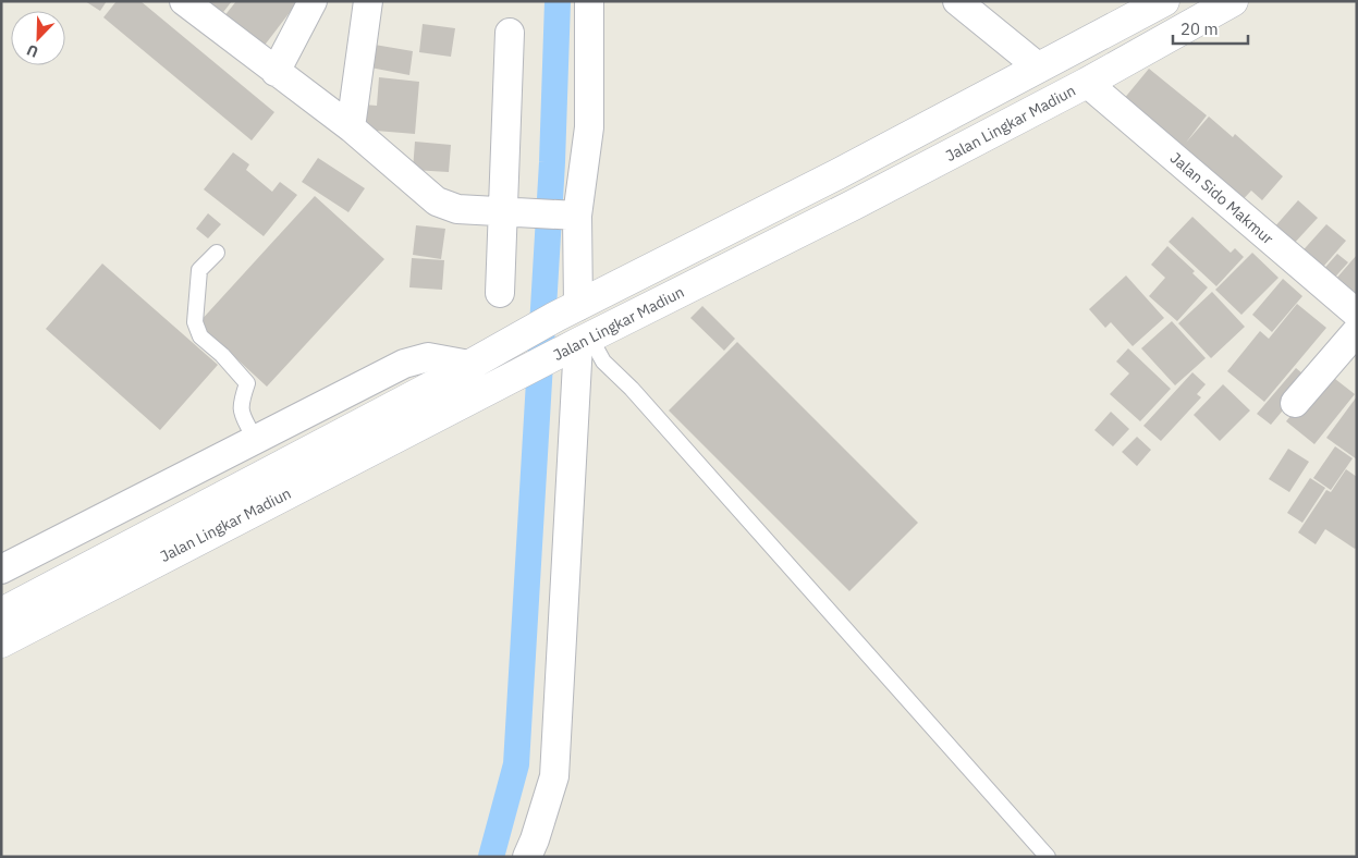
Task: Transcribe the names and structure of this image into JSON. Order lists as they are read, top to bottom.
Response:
{
  "streets": {
    "main road": ["Jalan Lingkar Madiun"],
    "street": ["Jalan Sido Makmur"]
  },
  "crossings": [
    ["Jalan Lingkar Madiun", "Jalan Sido Makmur"]
  ],
  "scale_bar": "20 m",
  "north": "bottom left"
}
